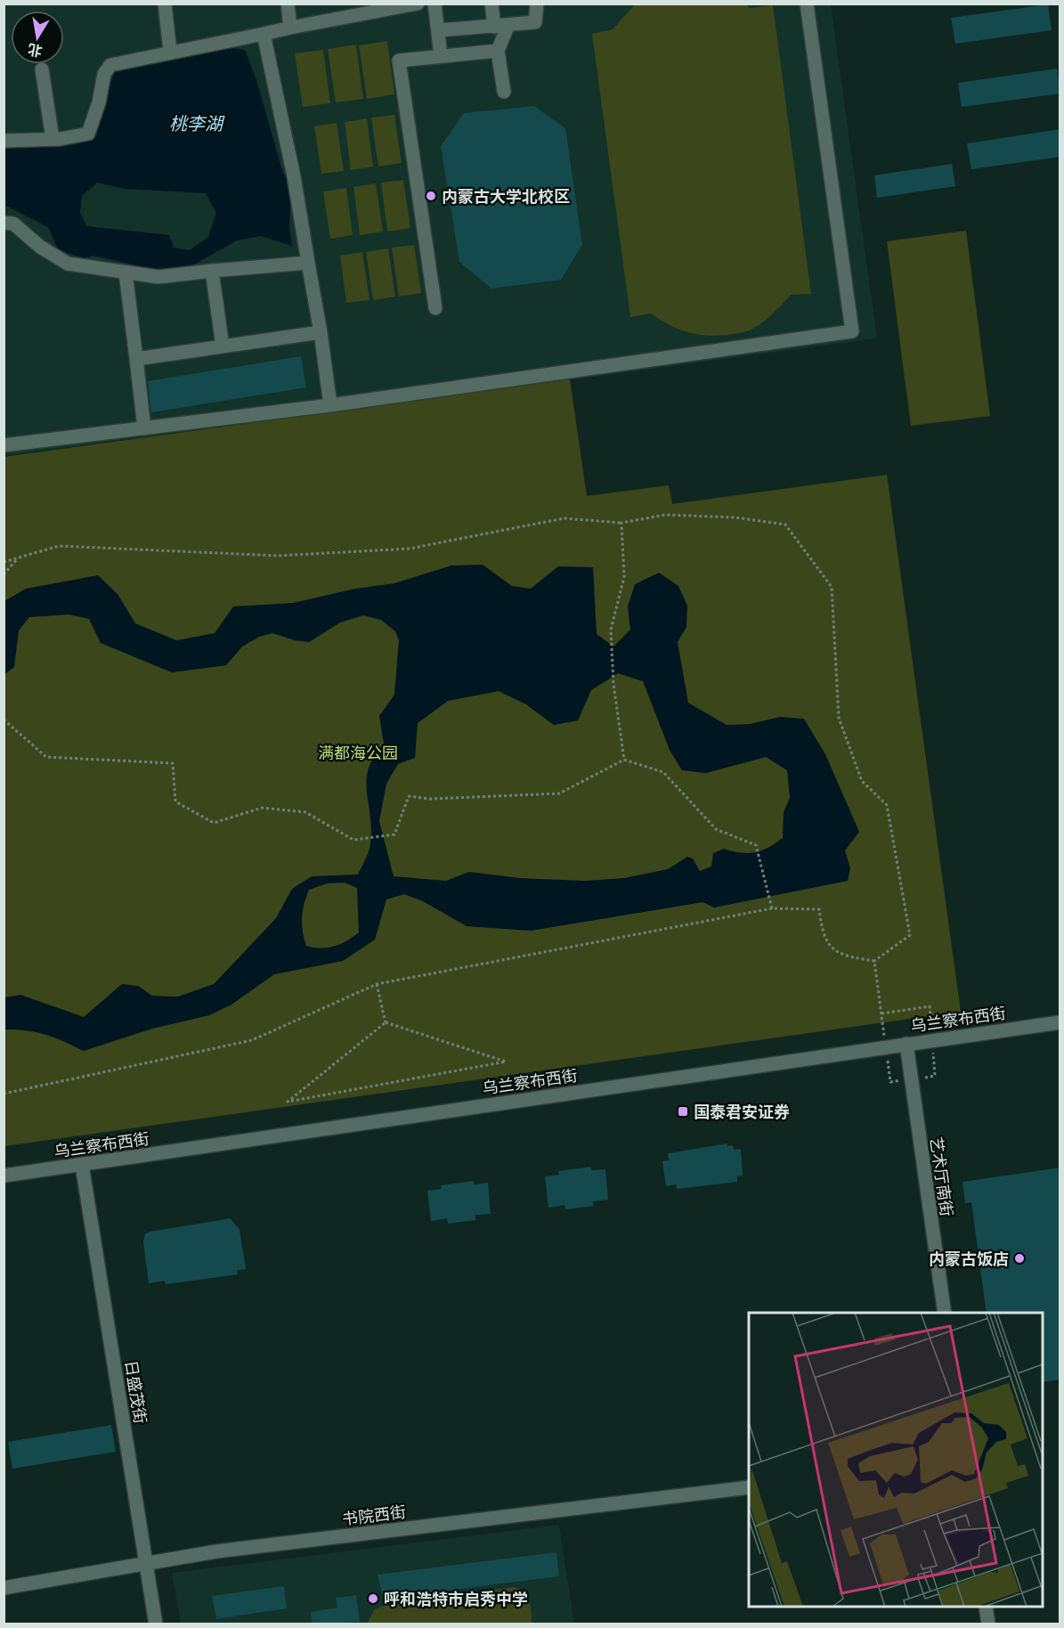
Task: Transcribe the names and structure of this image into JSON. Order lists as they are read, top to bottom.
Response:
{
  "streets": {
    "street": [
      "乌兰察布西街",
      "艺术厅南街",
      "日盛茂街",
      "书院西街"
    ]
  },
  "crossings": [
    ["乌兰察布西街", "艺术厅南街"],
    ["乌兰察布西街", "日盛茂街"],
    ["日盛茂街", "书院西街"]
  ],
  "water": ["桃李湖"],
  "parks": ["满都海公园"],
  "places": {
    "other": ["内蒙古大学北校区", "内蒙古饭店", "呼和浩特市启秀中学"],
    "transit": ["国泰君安证券"]
  },
  "north": "bottom"
}
